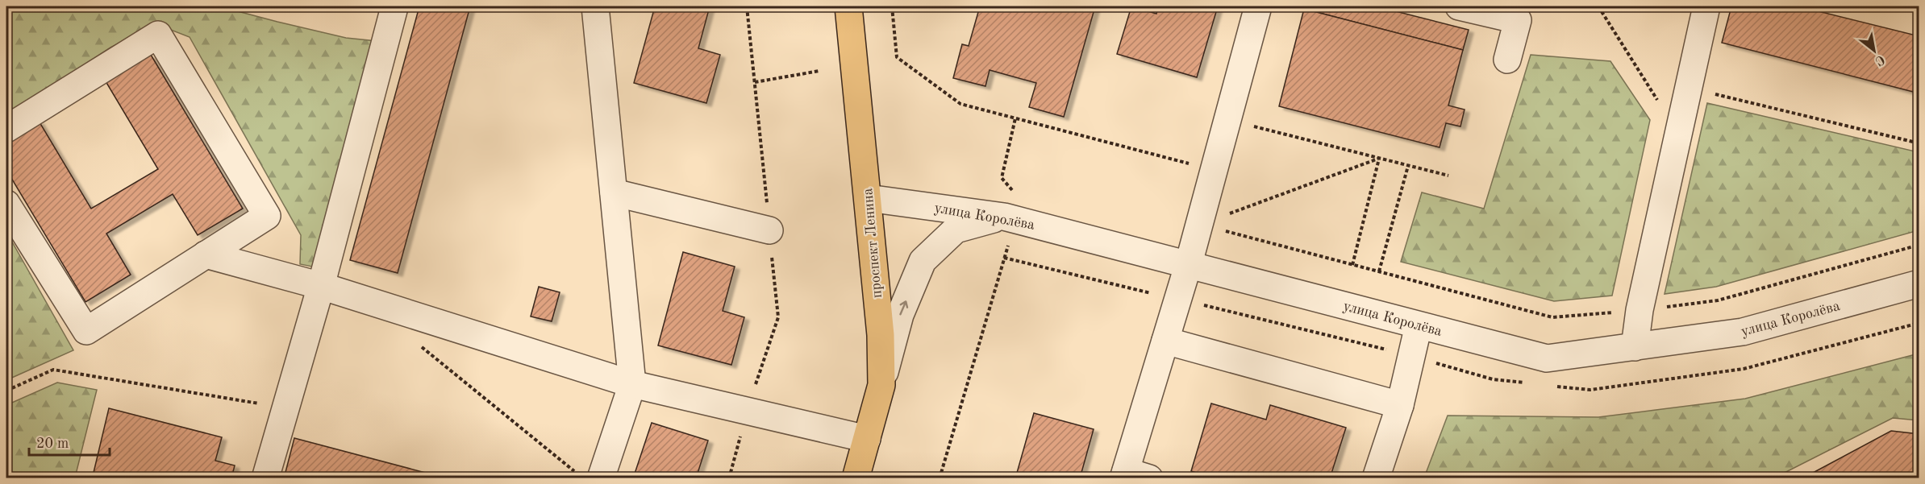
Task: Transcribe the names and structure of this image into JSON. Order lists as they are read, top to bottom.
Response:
{
  "streets": {
    "main road": ["проспект Ленина"],
    "street": ["улица Королёва"]
  },
  "crossings": [
    ["улица Королёва", "проспект Ленина"]
  ],
  "scale_bar": "20 m",
  "north": "bottom right"
}
